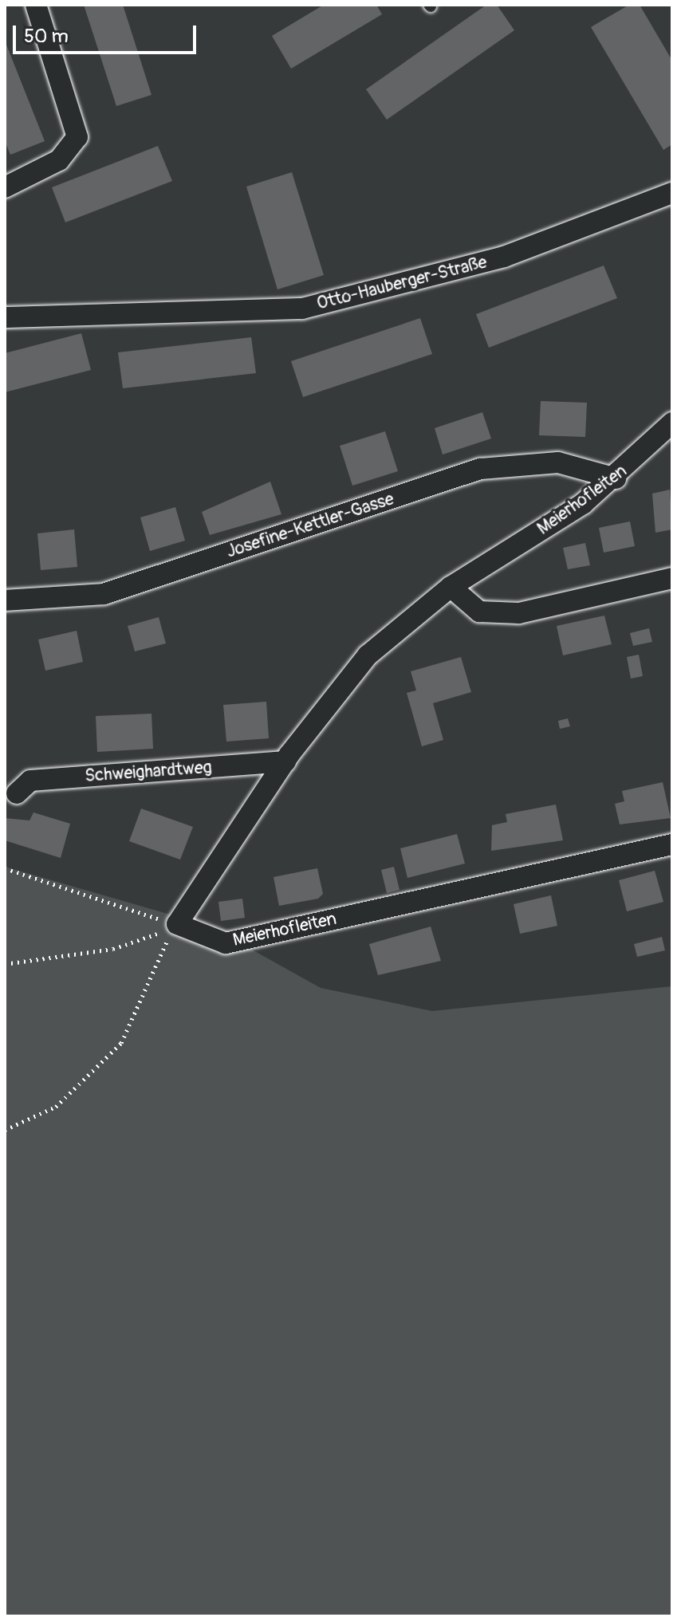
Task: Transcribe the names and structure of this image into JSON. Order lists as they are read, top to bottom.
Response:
{
  "streets": {
    "street": [
      "Otto-Hauberger-Straße",
      "Meierhofleiten",
      "Josefine-Kettler-Gasse",
      "Schweighardtweg"
    ]
  },
  "crossings": [
    ["Meierhofleiten", "Josefine-Kettler-Gasse"],
    ["Meierhofleiten", "Schweighardtweg"]
  ],
  "scale_bar": "50 m"
}
